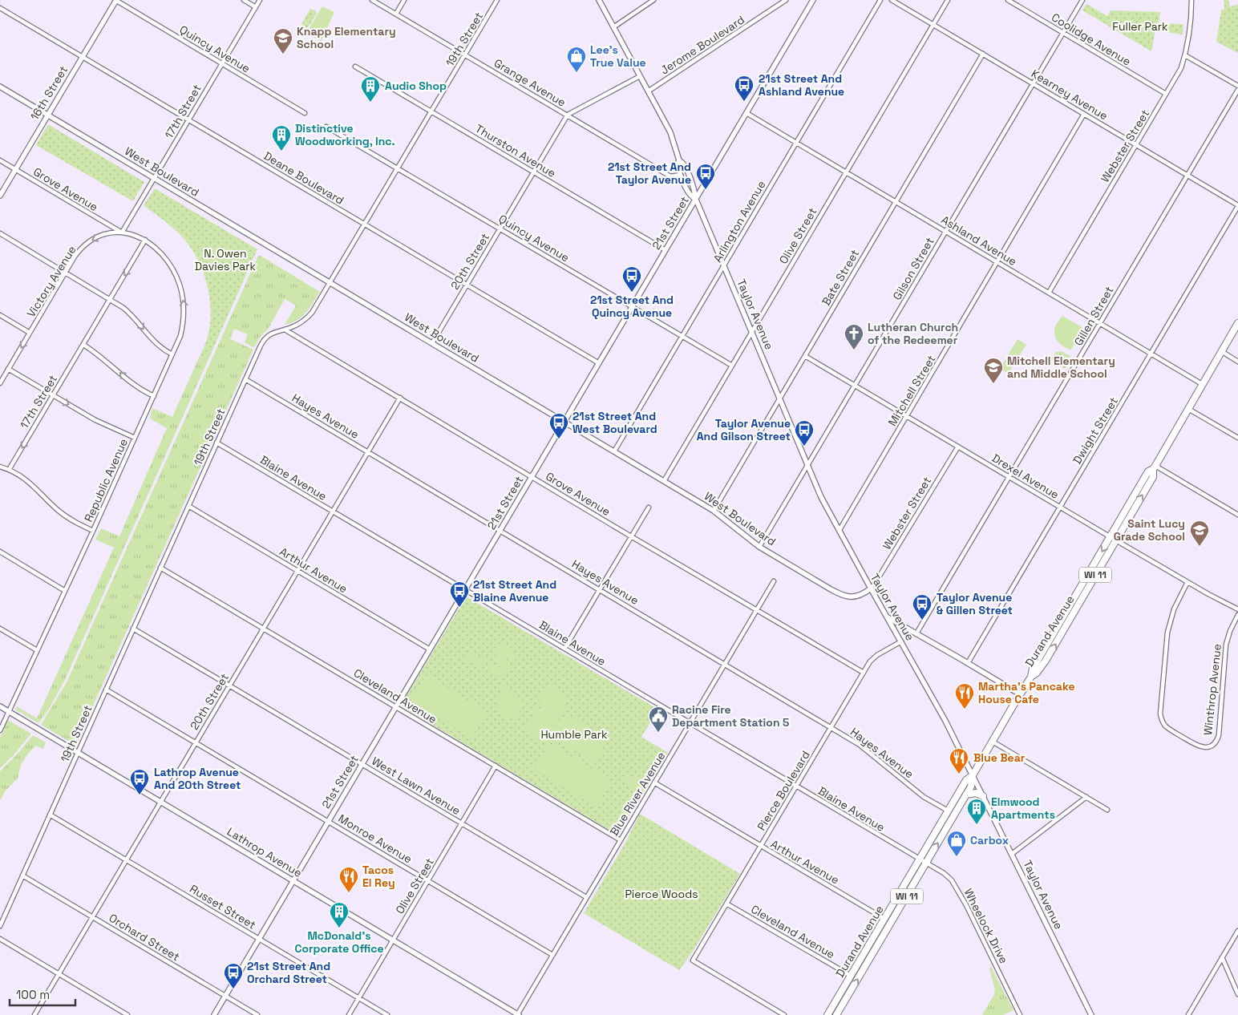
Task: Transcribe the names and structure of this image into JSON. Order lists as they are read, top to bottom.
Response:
{
  "streets": {
    "main road": ["WI 11", "Durand Avenue"],
    "street": [
      "19th Street",
      "Coolidge Avenue",
      "Jerome Boulevard",
      "Quincy Avenue",
      "Grange Avenue",
      "16th Street",
      "Kearney Avenue",
      "17th Street",
      "Webster Street",
      "Thurston Avenue",
      "West Boulevard",
      "Deane Boulevard",
      "Grove Avenue",
      "Arlington Avenue",
      "21st Street",
      "Olive Street",
      "Ashland Avenue",
      "20th Street",
      "Gilson Street",
      "Bate Street",
      "Victory Avenue",
      "Taylor Avenue",
      "Gillen Street",
      "Mitchell Street",
      "Hayes Avenue",
      "Dwight Street",
      "Drexel Avenue",
      "Blaine Avenue",
      "Republic Avenue",
      "Arthur Avenue",
      "Winthrop Avenue",
      "Cleveland Avenue",
      "West Lawn Avenue",
      "Pierce Boulevard",
      "Blue River Avenue",
      "Monroe Avenue",
      "Lathrop Avenue",
      "Russet Street",
      "Wheelock Drive",
      "Orchard Street"
    ]
  },
  "crossings": [
    ["19th Street", "Quincy Avenue"],
    ["19th Street", "Grange Avenue"],
    ["19th Street", "Thurston Avenue"],
    ["19th Street", "West Boulevard"],
    ["19th Street", "Deane Boulevard"],
    ["19th Street", "Grove Avenue"],
    ["19th Street", "Hayes Avenue"],
    ["19th Street", "Blaine Avenue"],
    ["19th Street", "Arthur Avenue"],
    ["19th Street", "Cleveland Avenue"],
    ["19th Street", "West Lawn Avenue"],
    ["19th Street", "Monroe Avenue"],
    ["19th Street", "Lathrop Avenue"],
    ["19th Street", "Russet Street"],
    ["19th Street", "Orchard Street"],
    ["Coolidge Avenue", "Webster Street"],
    ["Coolidge Avenue", "Gilson Street"],
    ["Jerome Boulevard", "Taylor Avenue"],
    ["Quincy Avenue", "16th Street"],
    ["Quincy Avenue", "17th Street"],
    ["Quincy Avenue", "Arlington Avenue"],
    ["Quincy Avenue", "21st Street"],
    ["Quincy Avenue", "Olive Street"],
    ["Quincy Avenue", "20th Street"],
    ["Grange Avenue", "20th Street"],
    ["Grange Avenue", "Taylor Avenue"],
    ["16th Street", "West Boulevard"],
    ["16th Street", "Deane Boulevard"],
    ["16th Street", "Grove Avenue"],
    ["Kearney Avenue", "Webster Street"],
    ["Kearney Avenue", "Olive Street"],
    ["Kearney Avenue", "Gilson Street"],
    ["Kearney Avenue", "Bate Street"],
    ["Kearney Avenue", "Gillen Street"],
    ["Kearney Avenue", "Mitchell Street"],
    ["Kearney Avenue", "Dwight Street"],
    ["17th Street", "West Boulevard"],
    ["17th Street", "Deane Boulevard"],
    ["17th Street", "Grove Avenue"],
    ["17th Street", "Victory Avenue"],
    ["17th Street", "Republic Avenue"],
    ["Webster Street", "West Boulevard"],
    ["Webster Street", "Ashland Avenue"],
    ["Webster Street", "Taylor Avenue"],
    ["Webster Street", "Drexel Avenue"],
    ["Thurston Avenue", "21st Street"],
    ["Thurston Avenue", "20th Street"],
    ["West Boulevard", "Arlington Avenue"],
    ["West Boulevard", "21st Street"],
    ["West Boulevard", "Olive Street"],
    ["West Boulevard", "20th Street"],
    ["West Boulevard", "Gilson Street"],
    ["West Boulevard", "Bate Street"],
    ["West Boulevard", "Taylor Avenue"],
    ["Deane Boulevard", "21st Street"],
    ["Deane Boulevard", "20th Street"],
    ["Grove Avenue", "21st Street"],
    ["Grove Avenue", "20th Street"],
    ["Grove Avenue", "Victory Avenue"],
    ["Grove Avenue", "Pierce Boulevard"],
    ["Grove Avenue", "Blue River Avenue"],
    ["Arlington Avenue", "Ashland Avenue"],
    ["Arlington Avenue", "Taylor Avenue"],
    ["21st Street", "Ashland Avenue"],
    ["21st Street", "Taylor Avenue"],
    ["21st Street", "Hayes Avenue"],
    ["21st Street", "Blaine Avenue"],
    ["21st Street", "Arthur Avenue"],
    ["21st Street", "Cleveland Avenue"],
    ["21st Street", "West Lawn Avenue"],
    ["21st Street", "Monroe Avenue"],
    ["21st Street", "Lathrop Avenue"],
    ["21st Street", "Russet Street"],
    ["21st Street", "Orchard Street"],
    ["Olive Street", "Ashland Avenue"],
    ["Olive Street", "Taylor Avenue"],
    ["Olive Street", "Cleveland Avenue"],
    ["Olive Street", "West Lawn Avenue"],
    ["Olive Street", "Monroe Avenue"],
    ["Olive Street", "Lathrop Avenue"],
    ["Olive Street", "Russet Street"],
    ["Ashland Avenue", "Gilson Street"],
    ["Ashland Avenue", "Bate Street"],
    ["Ashland Avenue", "Gillen Street"],
    ["Ashland Avenue", "Mitchell Street"],
    ["Ashland Avenue", "Dwight Street"],
    ["Ashland Avenue", "Durand Avenue"],
    ["20th Street", "Hayes Avenue"],
    ["20th Street", "Blaine Avenue"],
    ["20th Street", "Arthur Avenue"],
    ["20th Street", "Cleveland Avenue"],
    ["20th Street", "West Lawn Avenue"],
    ["20th Street", "Monroe Avenue"],
    ["20th Street", "Lathrop Avenue"],
    ["20th Street", "Russet Street"],
    ["20th Street", "Orchard Street"],
    ["Gilson Street", "Taylor Avenue"],
    ["Gilson Street", "Drexel Avenue"],
    ["Bate Street", "Taylor Avenue"],
    ["Bate Street", "Drexel Avenue"],
    ["Victory Avenue", "Republic Avenue"],
    ["Taylor Avenue", "Mitchell Street"],
    ["Taylor Avenue", "Durand Avenue"],
    ["Taylor Avenue", "Pierce Boulevard"],
    ["Gillen Street", "Drexel Avenue"],
    ["Mitchell Street", "Drexel Avenue"],
    ["Hayes Avenue", "Durand Avenue"],
    ["Hayes Avenue", "Pierce Boulevard"],
    ["Hayes Avenue", "Blue River Avenue"],
    ["Dwight Street", "Drexel Avenue"],
    ["Drexel Avenue", "Durand Avenue"],
    ["Drexel Avenue", "Winthrop Avenue"],
    ["Blaine Avenue", "Durand Avenue"],
    ["Blaine Avenue", "Pierce Boulevard"],
    ["Blaine Avenue", "Blue River Avenue"],
    ["Blaine Avenue", "Wheelock Drive"],
    ["Republic Avenue", "Lathrop Avenue"],
    ["Arthur Avenue", "Durand Avenue"],
    ["Arthur Avenue", "Pierce Boulevard"],
    ["Arthur Avenue", "Blue River Avenue"],
    ["Durand Avenue", "Cleveland Avenue"],
    ["Durand Avenue", "Wheelock Drive"],
    ["Cleveland Avenue", "Pierce Boulevard"],
    ["Cleveland Avenue", "Blue River Avenue"],
    ["West Lawn Avenue", "Blue River Avenue"],
    ["Blue River Avenue", "Monroe Avenue"],
    ["Blue River Avenue", "Lathrop Avenue"]
  ],
  "one_way": ["Victory Avenue"],
  "parks": [
    "Fuller Park",
    "N. Owen Davies Park",
    "Humble Park",
    "Pierce Woods"
  ],
  "places": {
    "school or university": ["Knapp Elementary School", "Mitchell Elementary and Middle School", "Saint Lucy Grade School"],
    "shop": ["Lee's True Value", "Carbox"],
    "bus stop": [
      "21st Street And Ashland Avenue",
      "21st Street And Taylor Avenue",
      "21st Street And Quincy Avenue",
      "21st Street And West Boulevard",
      "Taylor Avenue And Gilson Street",
      "21st Street And Blaine Avenue",
      "Taylor Avenue & Gillen Street",
      "Lathrop Avenue And 20th Street",
      "21st Street And Orchard Street"
    ],
    "building": [
      "Audio Shop",
      "Distinctive Woodworking, Inc.",
      "Elmwood Apartments",
      "McDonald's Corporate Office"
    ],
    "church": ["Lutheran Church of the Redeemer"],
    "restaurant": ["Martha's Pancake House Cafe", "Blue Bear", "Tacos El Rey"],
    "public building": ["Racine Fire Department Station 5"]
  },
  "scale_bar": "100 m"
}
